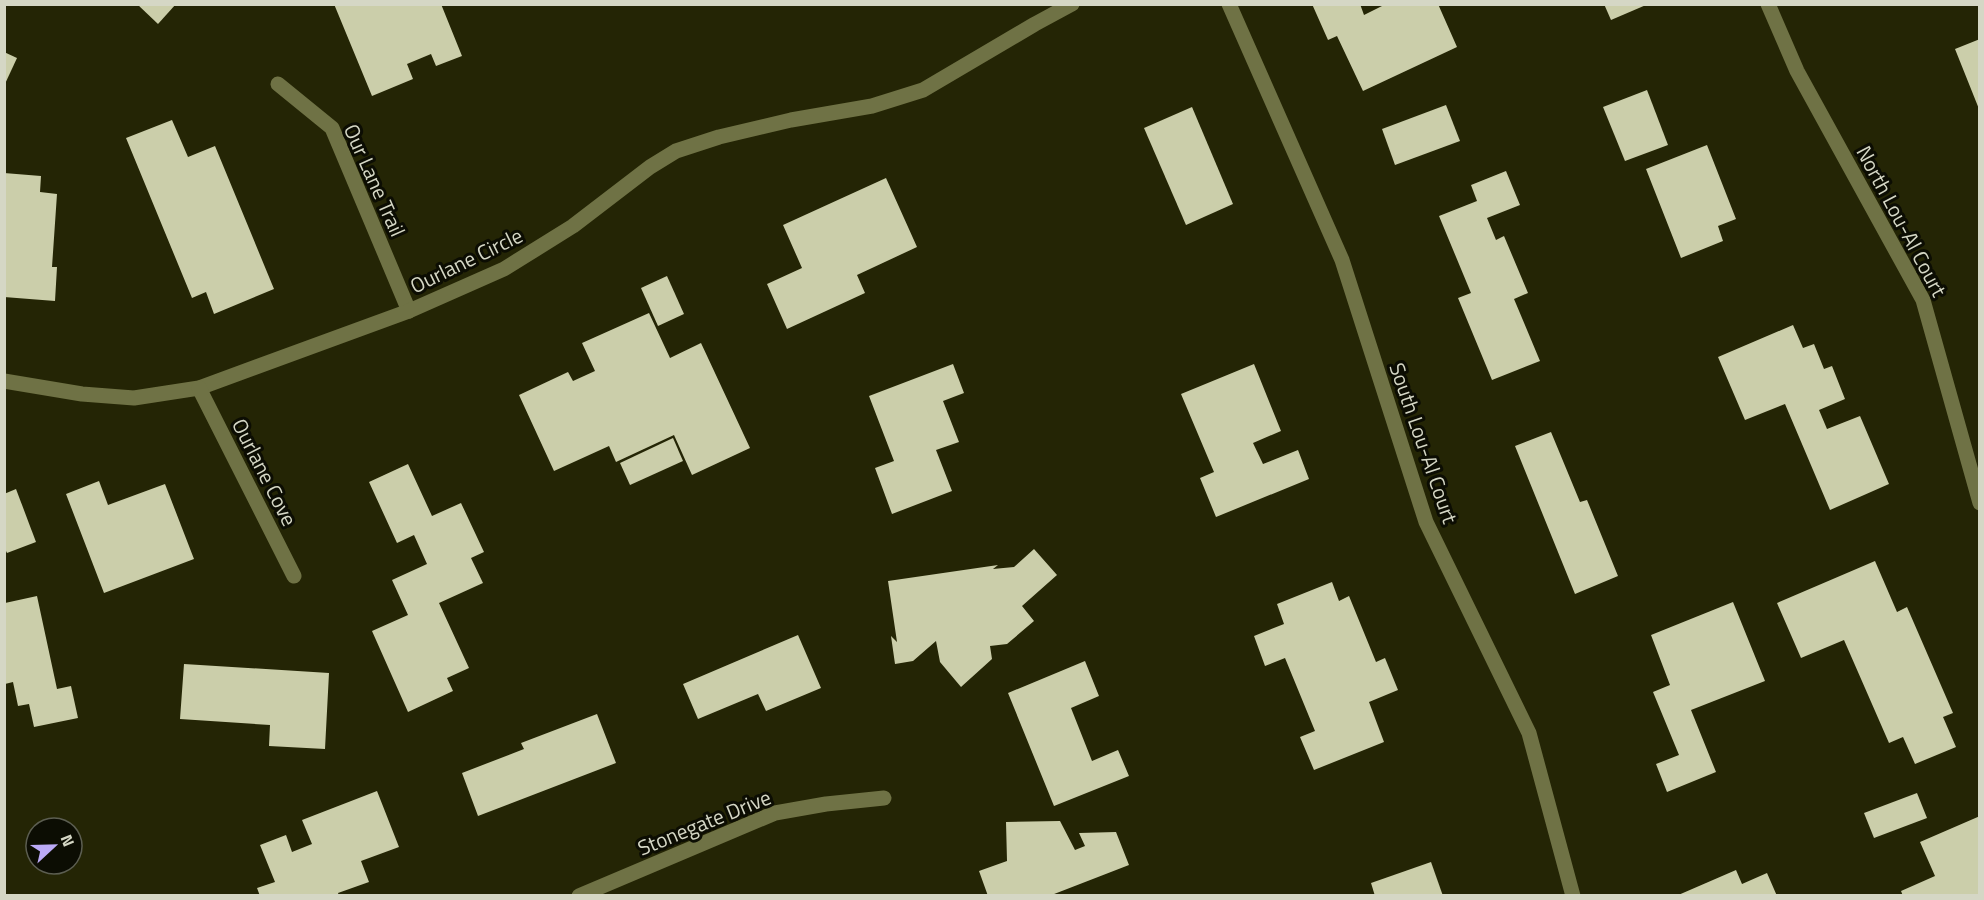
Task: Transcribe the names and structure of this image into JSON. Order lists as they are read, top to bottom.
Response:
{
  "streets": {
    "street": [
      "Our Lane Trail",
      "North Lou-Al Court",
      "Ourlane Circle",
      "South Lou-Al Court",
      "Ourlane Cove",
      "Stonegate Drive"
    ]
  },
  "crossings": [
    ["Our Lane Trail", "Ourlane Circle"],
    ["Ourlane Circle", "Ourlane Cove"]
  ],
  "north": "right"
}
